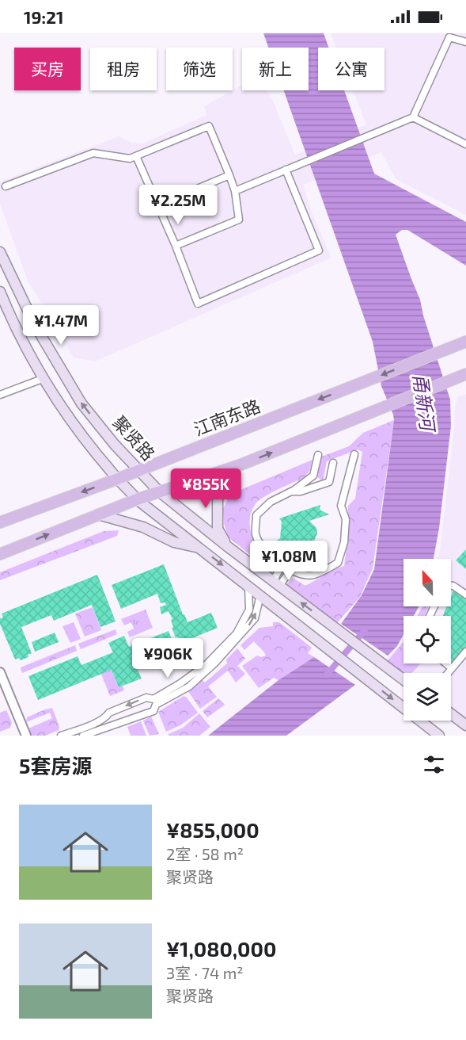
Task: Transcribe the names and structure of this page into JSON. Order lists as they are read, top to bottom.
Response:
{
  "streets": {
    "main road": ["江南东路", "聚贤路"]
  },
  "crossings": [
    ["江南东路", "聚贤路"]
  ],
  "water": ["甬新河"],
  "north": "top",
  "page": {
    "status": "19:21",
    "chip": [
      "买房",
      "租房",
      "筛选",
      "新上",
      "公寓"
    ],
    "price": [
      "¥2.25M",
      "¥1.47M",
      "¥855K",
      "¥1.08M",
      "¥906K"
    ],
    "heading": "5套房源",
    "list": [
      {
        "name": "¥855,000",
        "note": "2室 · 58 m² · 聚贤路"
      },
      {
        "name": "¥1,080,000",
        "note": "3室 · 74 m² · 聚贤路"
      }
    ]
  }
}
